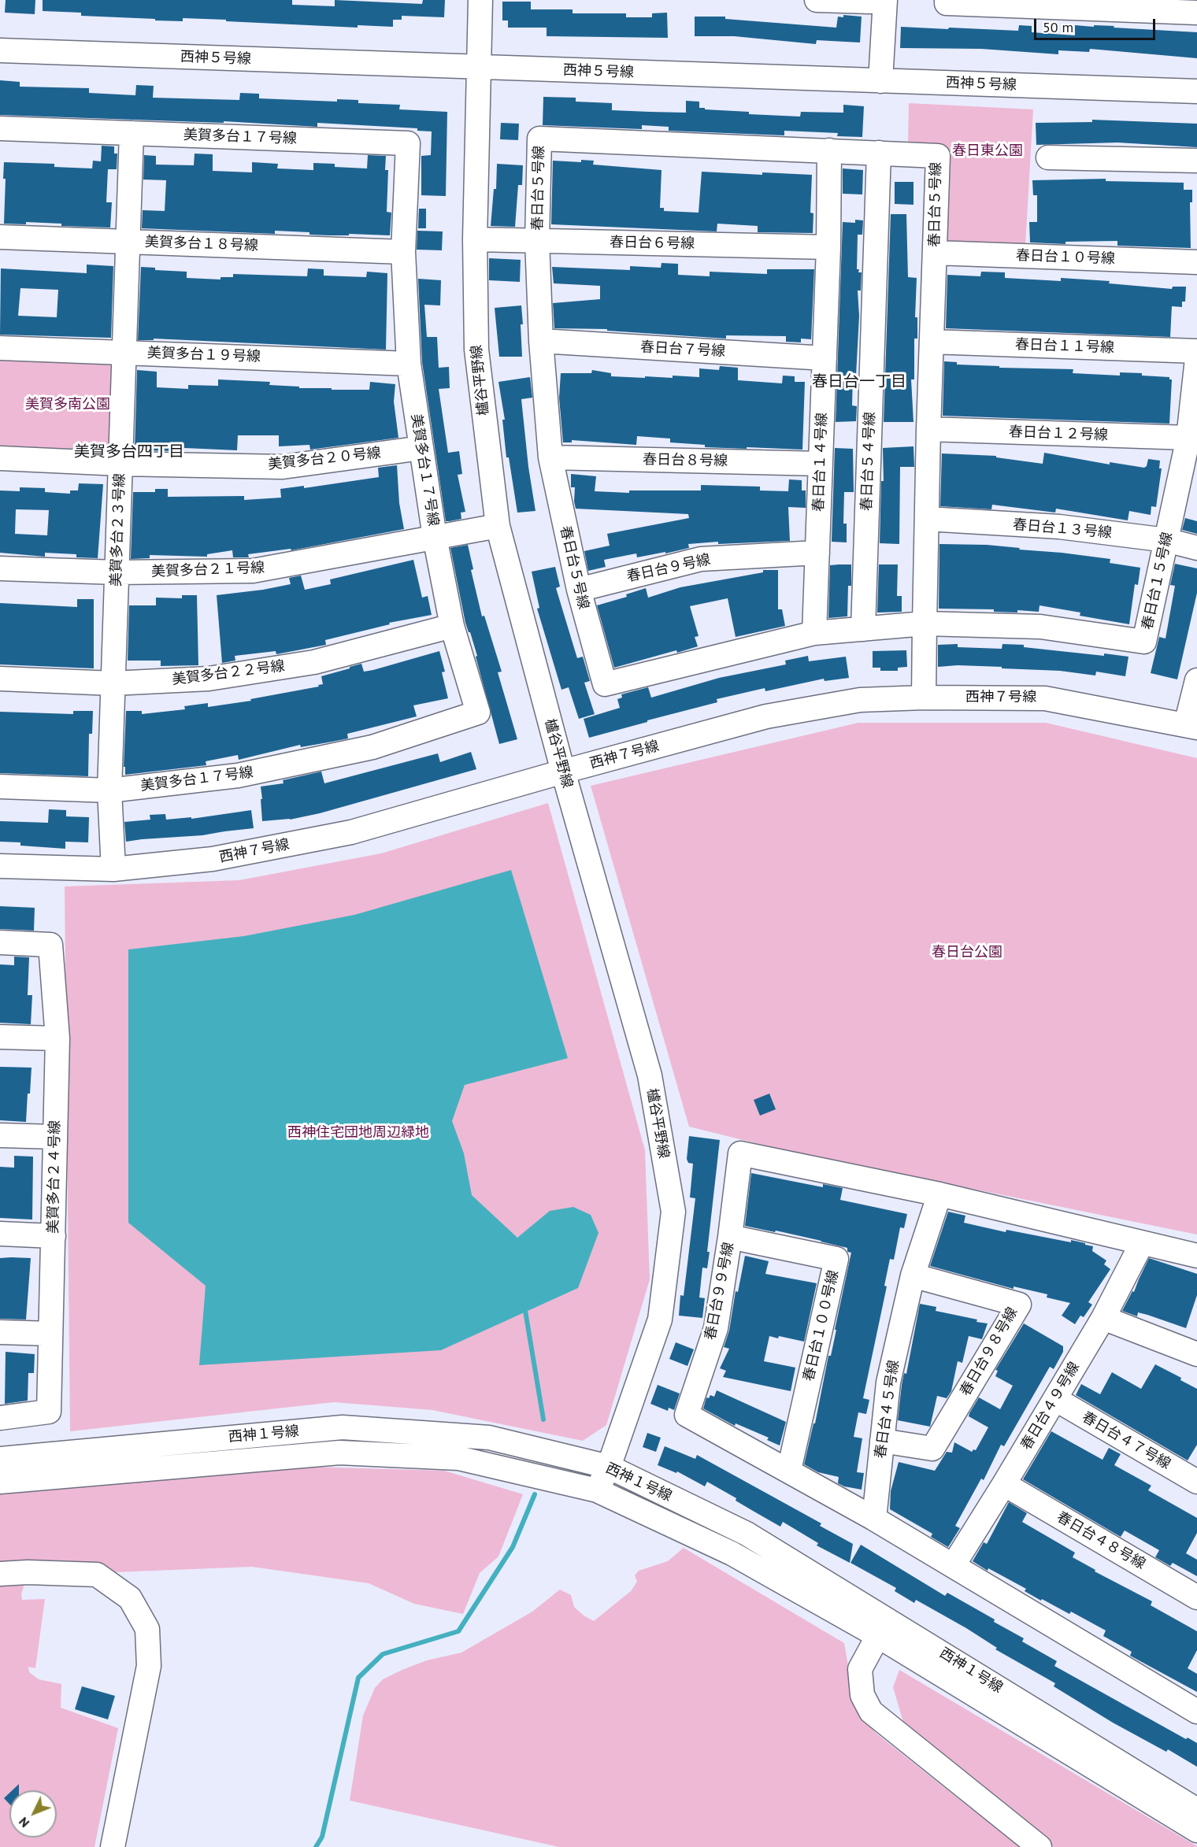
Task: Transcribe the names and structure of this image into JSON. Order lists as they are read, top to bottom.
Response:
{
  "streets": {
    "street": [
      "西神５号線",
      "美賀多台１７号線",
      "春日台５号線",
      "春日台６号線",
      "美賀多台１８号線",
      "春日台１０号線",
      "春日台１１号線",
      "春日台７号線",
      "美賀多台１９号線",
      "櫨谷平野線",
      "春日台１２号線",
      "美賀多台２０号線",
      "春日台８号線",
      "春日台５４号線",
      "春日台１４号線",
      "春日台１３号線",
      "美賀多台２３号線",
      "春日台９号線",
      "美賀多台２１号線",
      "春日台１５号線",
      "美賀多台２２号線",
      "西神７号線",
      "美賀多台２４号線",
      "春日台９９号線",
      "春日台１００号線",
      "春日台９８号線",
      "春日台４９号線",
      "春日台４５号線",
      "西神１号線",
      "春日台４７号線",
      "春日台４８号線"
    ]
  },
  "crossings": [
    ["西神５号線", "櫨谷平野線"],
    ["美賀多台１７号線", "美賀多台１８号線"],
    ["美賀多台１７号線", "美賀多台１９号線"],
    ["美賀多台１７号線", "美賀多台２０号線"],
    ["美賀多台１７号線", "美賀多台２３号線"],
    ["美賀多台１７号線", "美賀多台２１号線"],
    ["美賀多台１７号線", "美賀多台２２号線"],
    ["春日台５号線", "春日台６号線"],
    ["春日台５号線", "春日台１０号線"],
    ["春日台５号線", "春日台１１号線"],
    ["春日台５号線", "春日台７号線"],
    ["春日台５号線", "春日台１２号線"],
    ["春日台５号線", "春日台８号線"],
    ["春日台５号線", "春日台５４号線"],
    ["春日台５号線", "春日台１４号線"],
    ["春日台５号線", "春日台１３号線"],
    ["春日台５号線", "春日台９号線"],
    ["春日台５号線", "春日台１５号線"],
    ["春日台５号線", "西神７号線"],
    ["春日台６号線", "櫨谷平野線"],
    ["春日台６号線", "春日台１４号線"],
    ["美賀多台１８号線", "美賀多台２３号線"],
    ["春日台７号線", "春日台１４号線"],
    ["美賀多台１９号線", "美賀多台２３号線"],
    ["櫨谷平野線", "美賀多台２１号線"],
    ["櫨谷平野線", "西神７号線"],
    ["櫨谷平野線", "西神１号線"],
    ["春日台１２号線", "春日台１５号線"],
    ["美賀多台２０号線", "美賀多台２３号線"],
    ["春日台８号線", "春日台１４号線"],
    ["春日台１４号線", "春日台９号線"],
    ["春日台１３号線", "春日台１５号線"],
    ["美賀多台２３号線", "美賀多台２１号線"],
    ["美賀多台２３号線", "美賀多台２２号線"],
    ["美賀多台２３号線", "西神７号線"],
    ["春日台９９号線", "春日台１００号線"],
    ["春日台９９号線", "春日台４５号線"],
    ["春日台９８号線", "春日台４５号線"],
    ["春日台４９号線", "春日台４７号線"],
    ["春日台４９号線", "春日台４８号線"]
  ],
  "districts": ["春日台一丁目", "美賀多台四丁目"],
  "parks": [
    "春日東公園",
    "美賀多南公園",
    "春日台公園",
    "西神住宅団地周辺緑地"
  ],
  "scale_bar": "50 m",
  "north": "bottom left"
}
